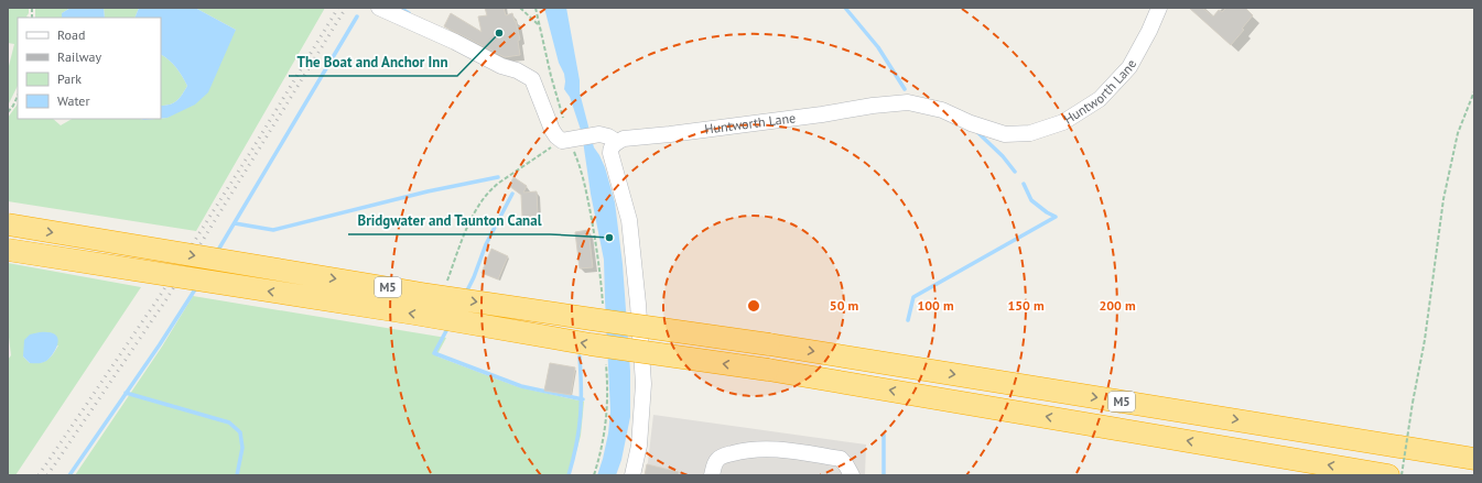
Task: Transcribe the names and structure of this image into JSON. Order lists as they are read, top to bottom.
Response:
{
  "streets": {
    "highway": ["M5"],
    "street": ["Huntworth Lane"]
  },
  "places": ["The Boat and Anchor Inn", "Bridgwater and Taunton Canal"],
  "legend": [
    "Road",
    "Railway",
    "Park",
    "Water"
  ],
  "rings": [
    "50 m",
    "100 m",
    "150 m",
    "200 m"
  ]
}
